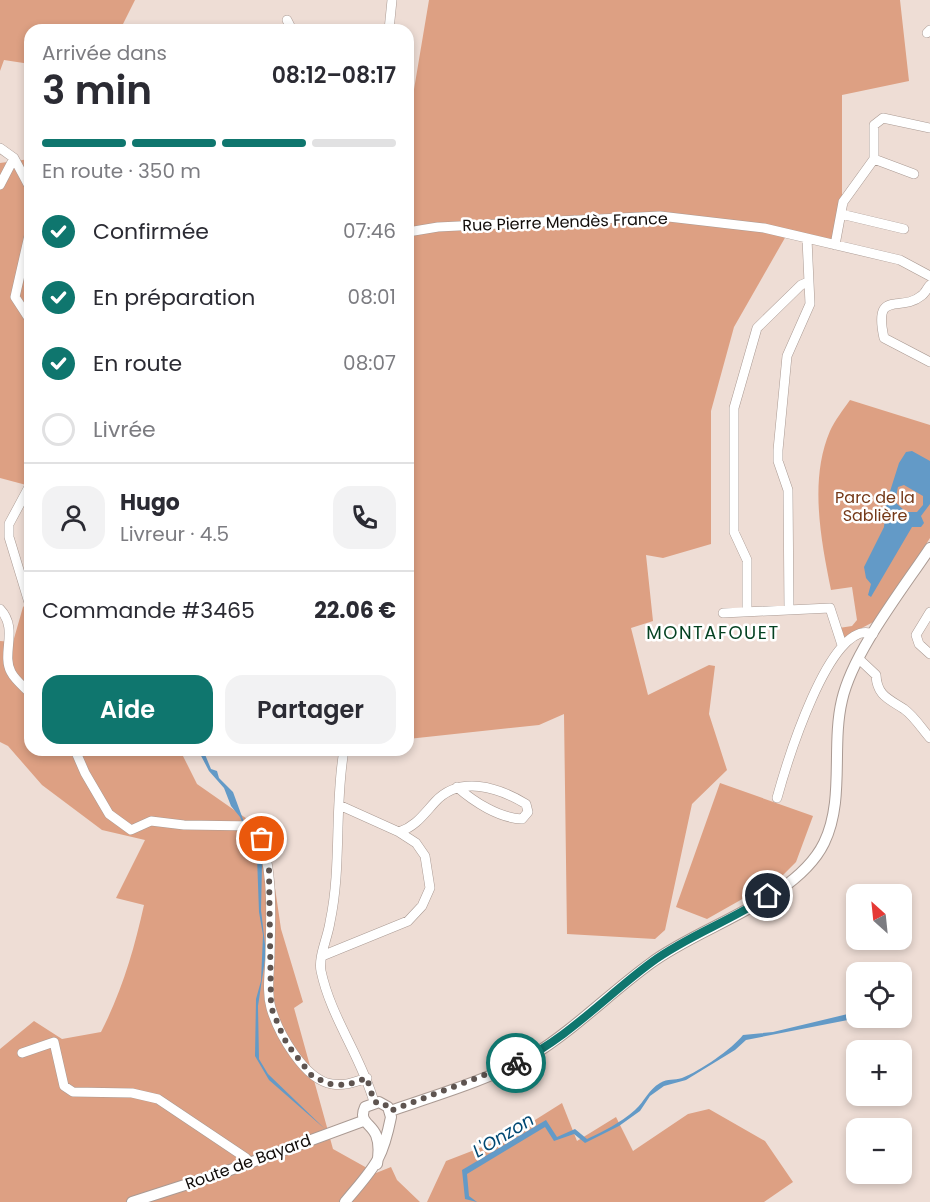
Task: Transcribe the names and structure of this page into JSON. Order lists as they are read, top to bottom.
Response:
{
  "streets": {
    "main road": ["Route de Bayard"],
    "street": ["Rue Pierre Mendès France"]
  },
  "districts": ["MONTAFOUET"],
  "water": ["L'Onzon"],
  "parks": ["Parc de la Sablière"],
  "north": "top left",
  "page": {
    "heading": ["3 min", "Arrivée dans", "08:12–08:17"],
    "panel": [
      "Hugo",
      "Livreur · 4.5",
      "Commande #3465",
      "22.06 €"
    ],
    "bar": "En route · 350 m",
    "list": [
      ["Confirmée", "07:46"],
      ["En préparation", "08:01"],
      ["En route", "08:07"],
      "Livrée"
    ],
    "buttons": ["Aide", "Partager"],
    "map_buttons": ["+", "−"]
  }
}
